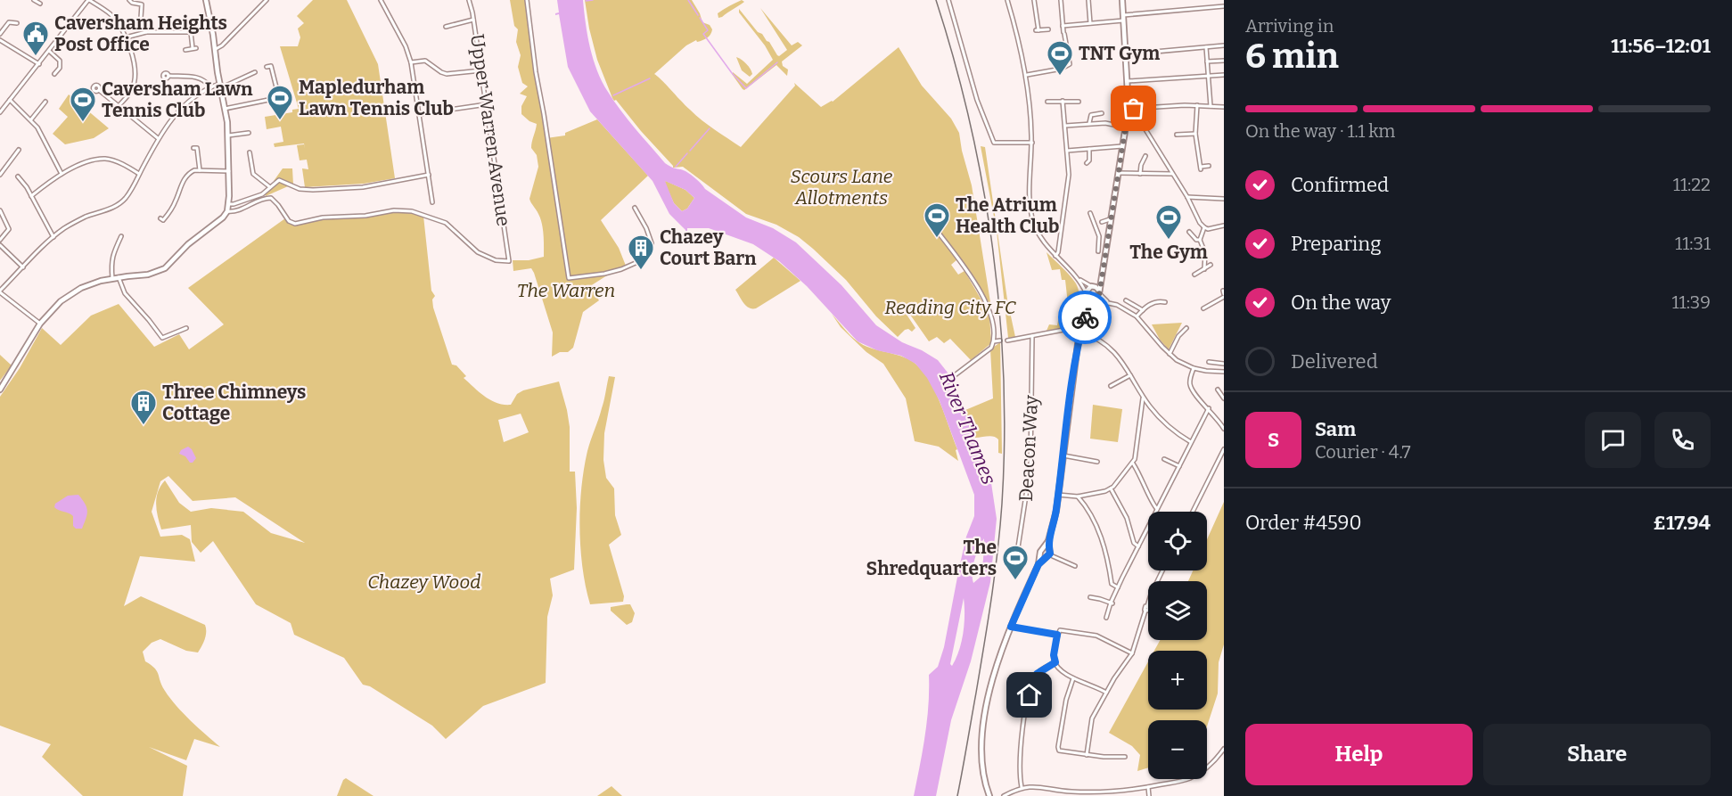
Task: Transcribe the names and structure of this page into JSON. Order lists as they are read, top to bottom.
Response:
{
  "streets": {
    "street": ["Upper Warren Avenue", "Deacon Way"]
  },
  "water": ["River Thames"],
  "parks": [
    "Scours Lane Allotments",
    "The Warren",
    "Reading City FC",
    "Chazey Wood"
  ],
  "places": {
    "public building": ["Caversham Heights Post Office"],
    "sports": [
      "TNT Gym",
      "Mapledurham Lawn Tennis Club",
      "Caversham Lawn Tennis Club",
      "The Atrium Health Club",
      "The Gym",
      "The Shredquarters"
    ],
    "building": ["Chazey Court Barn", "Three Chimneys Cottage"]
  },
  "page": {
    "heading": ["6 min", "Arriving in", "11:56–12:01"],
    "panel": [
      "Sam",
      "Courier · 4.7",
      "Order #4590",
      "£17.94"
    ],
    "bar": "On the way · 1.1 km",
    "list": [
      ["Confirmed", "11:22"],
      ["Preparing", "11:31"],
      ["On the way", "11:39"],
      "Delivered"
    ],
    "round": "S",
    "map_buttons": ["+", "−"],
    "buttons": ["Help", "Share"]
  }
}
